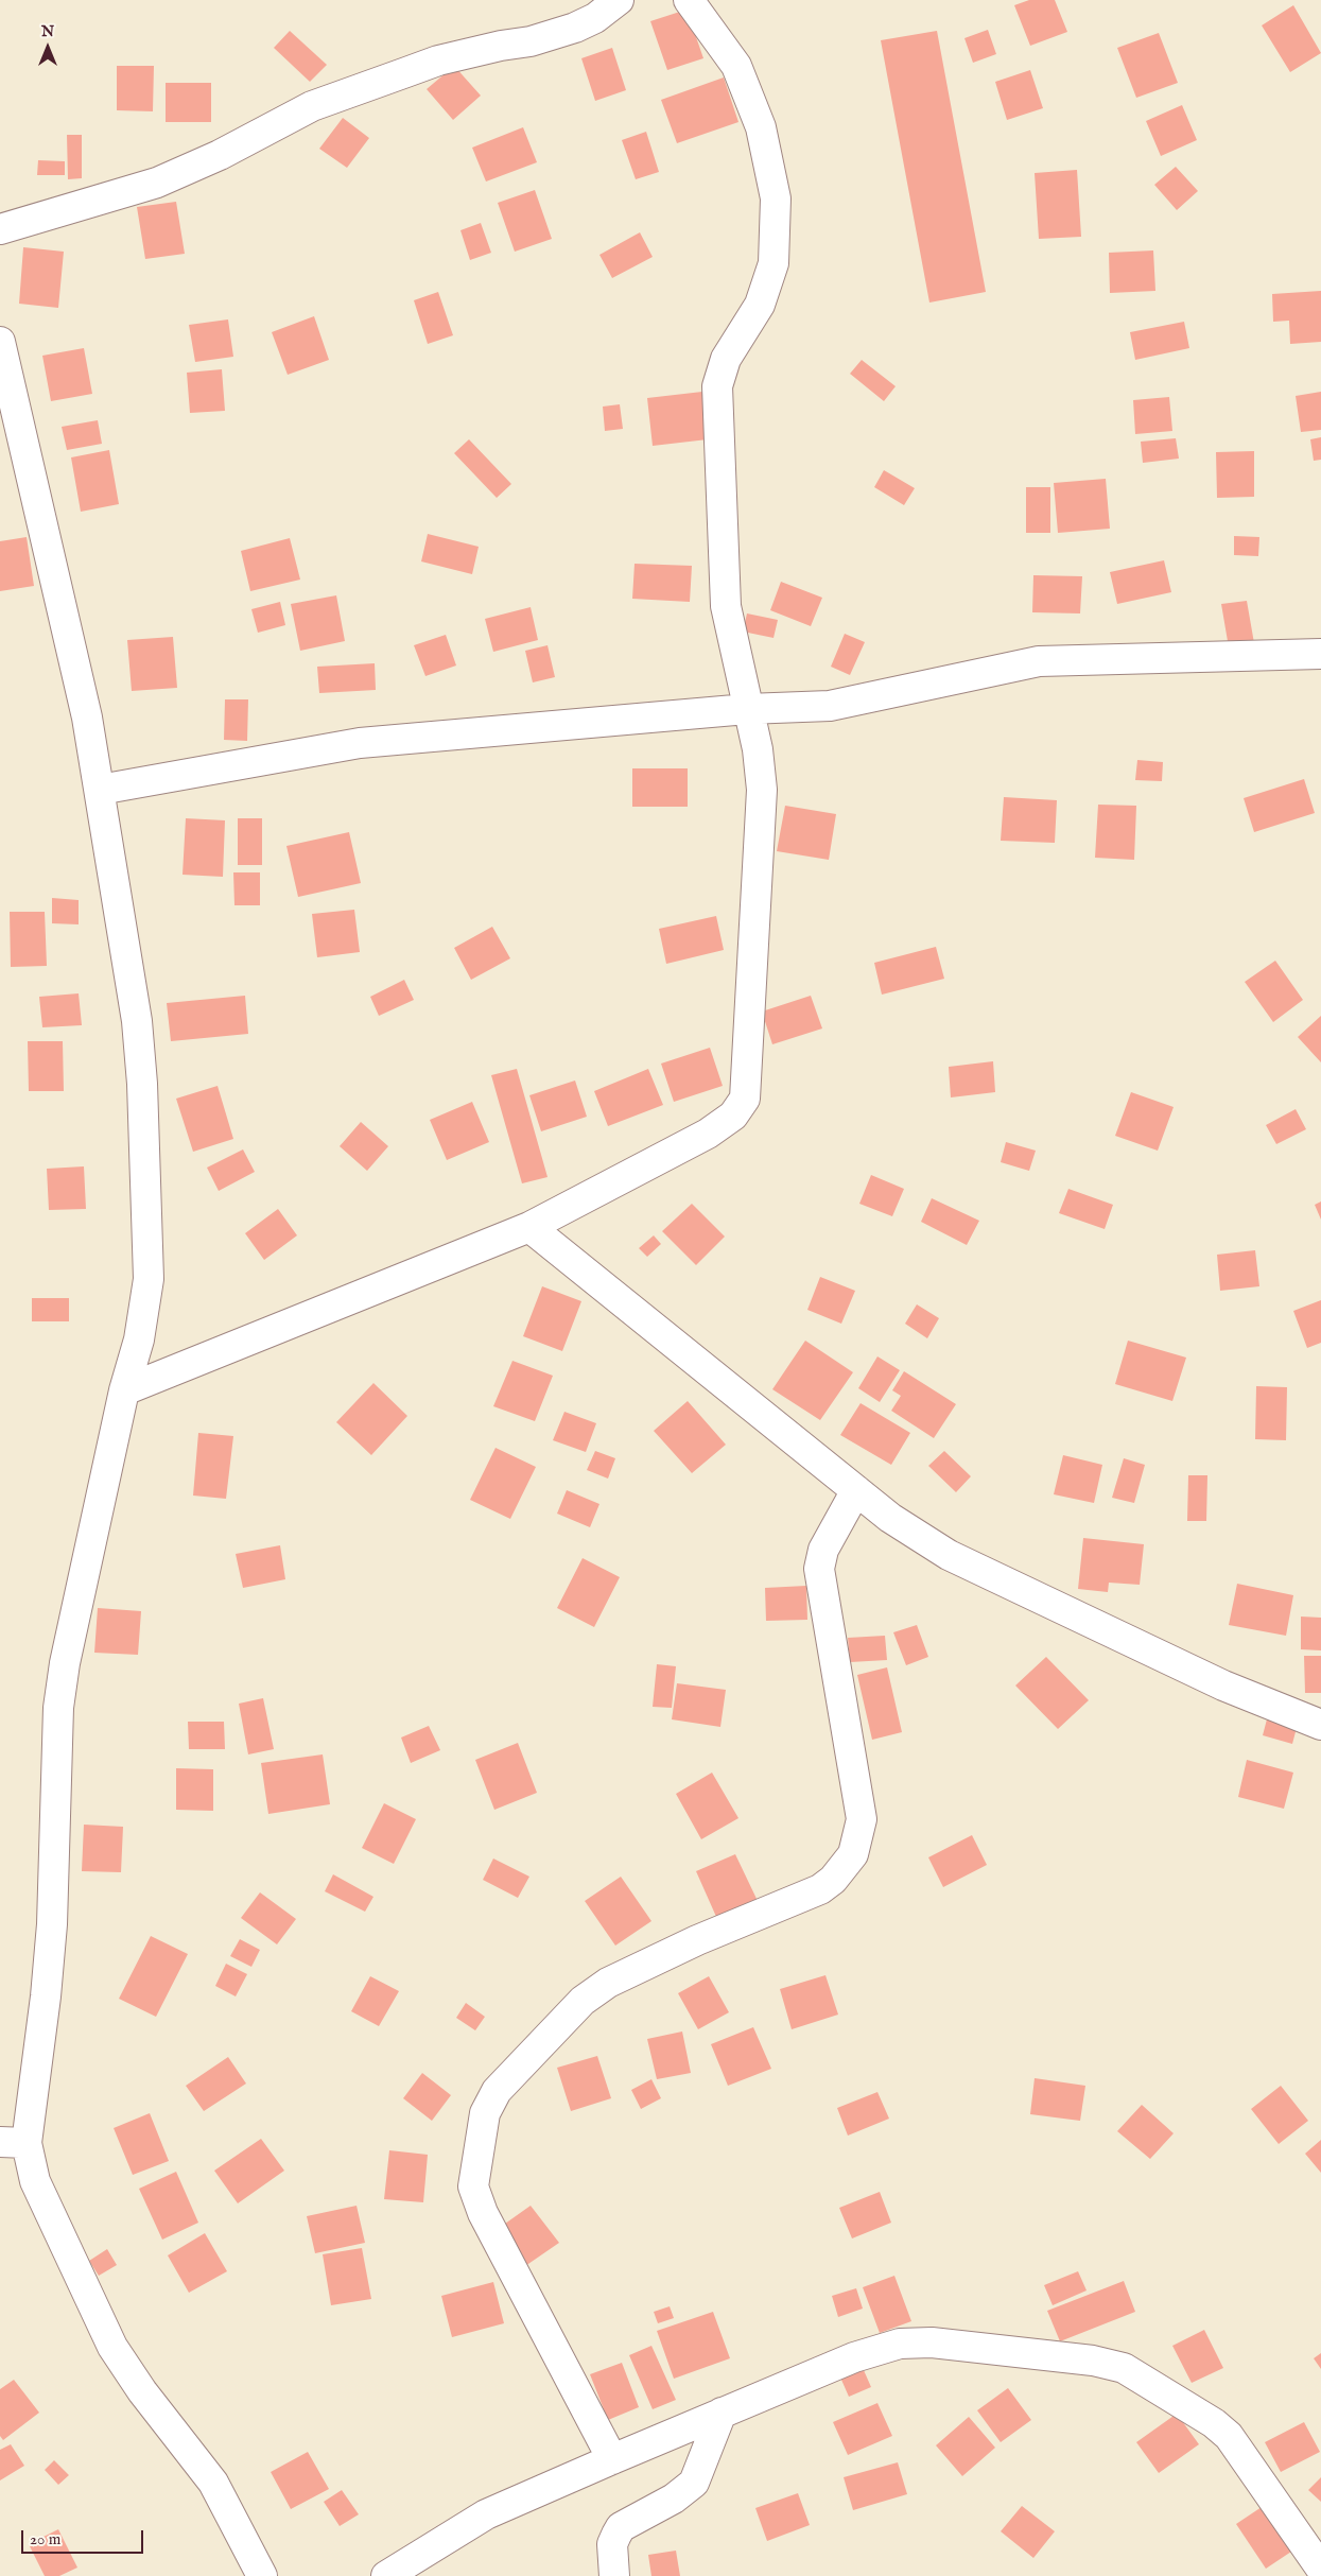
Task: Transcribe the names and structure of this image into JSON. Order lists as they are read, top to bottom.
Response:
{
  "scale_bar": "20 m",
  "north": "top"
}
